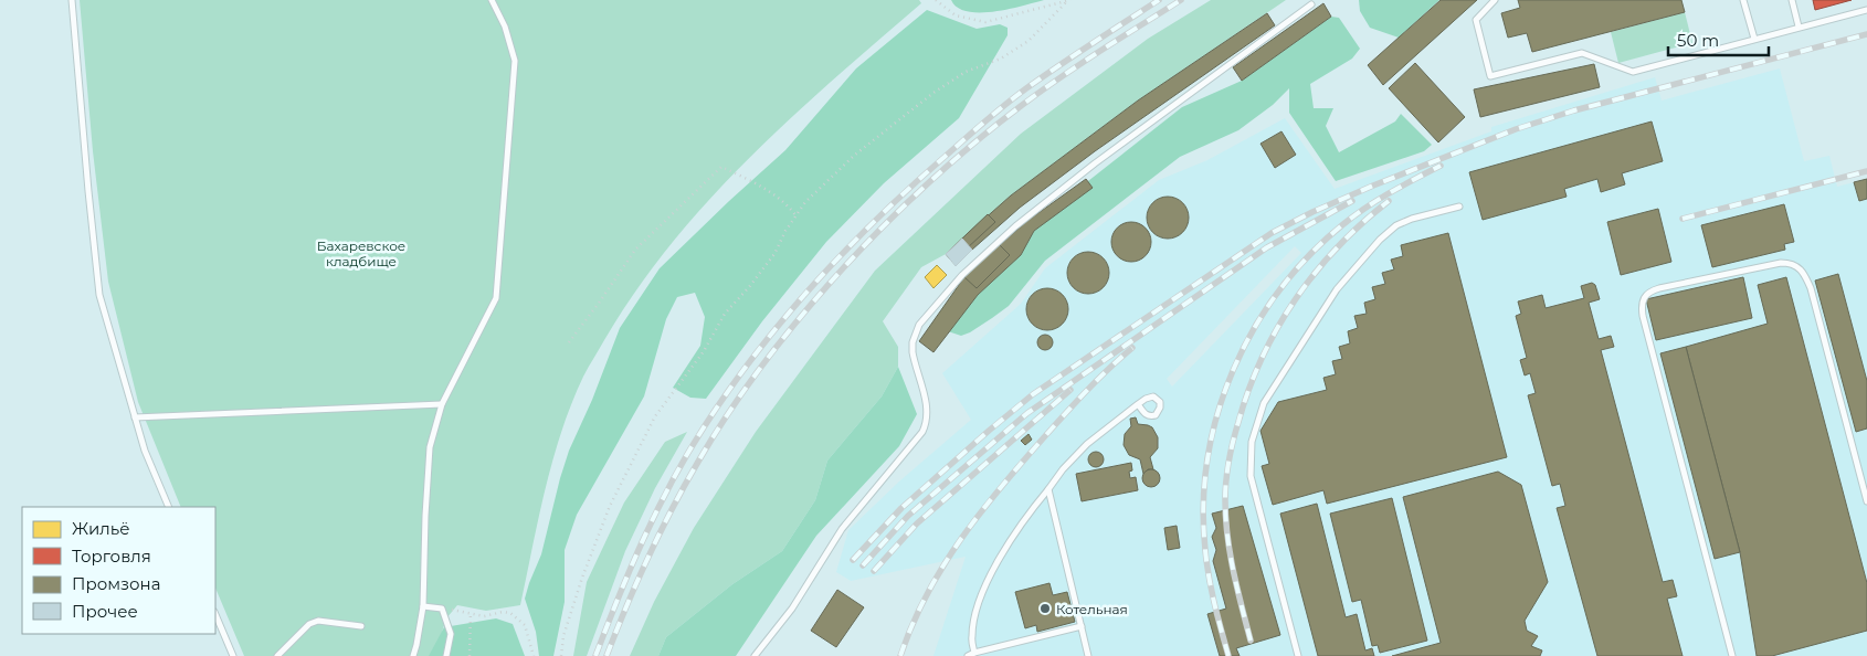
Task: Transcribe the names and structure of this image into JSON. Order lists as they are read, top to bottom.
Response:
{
  "parks": ["Бахаревское кладбище"],
  "places": ["Котельная"],
  "legend": [
    "Жильё",
    "Торговля",
    "Промзона",
    "Прочее"
  ],
  "scale_bar": "50 m"
}
